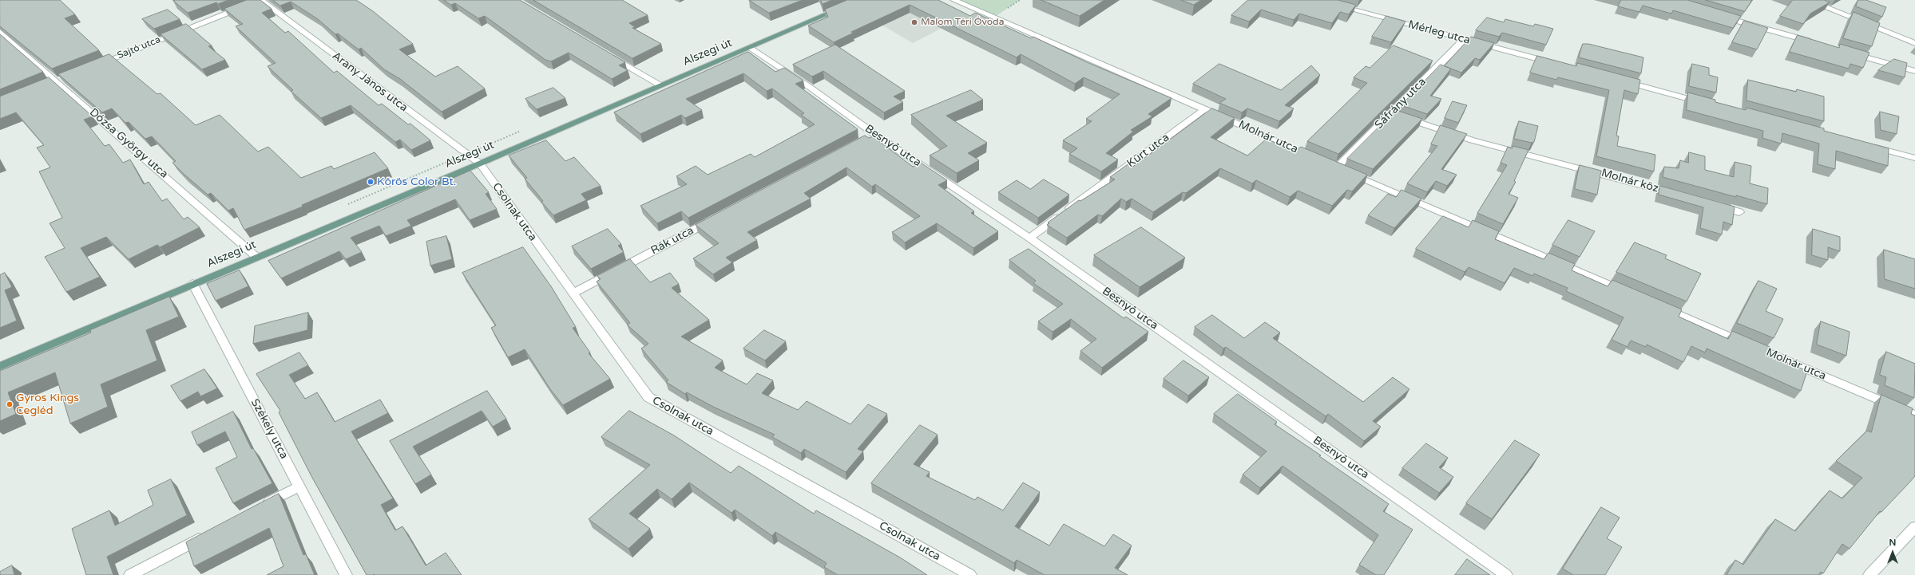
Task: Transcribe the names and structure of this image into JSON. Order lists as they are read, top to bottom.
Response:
{
  "streets": {
    "main road": ["Alszegi út"],
    "street": [
      "Mérleg utca",
      "Sajtó utca",
      "Arany János utca",
      "Sáfrány utca",
      "Molnár utca",
      "Dózsa György utca",
      "Besnyő utca",
      "Kürt utca",
      "Molnár köz",
      "Csolnak utca",
      "Rák utca",
      "Székely utca"
    ]
  },
  "crossings": [
    ["Mérleg utca", "Sáfrány utca"],
    ["Alszegi út", "Arany János utca"],
    ["Alszegi út", "Dózsa György utca"],
    ["Alszegi út", "Besnyő utca"],
    ["Alszegi út", "Csolnak utca"],
    ["Alszegi út", "Székely utca"],
    ["Arany János utca", "Csolnak utca"],
    ["Sáfrány utca", "Molnár köz"],
    ["Molnár utca", "Kürt utca"],
    ["Besnyő utca", "Kürt utca"],
    ["Csolnak utca", "Rák utca"]
  ],
  "places": ["Malom Téri Óvoda", "Kőrös Color Bt.", "Gyros Kings Cegléd"],
  "north": "top"
}
